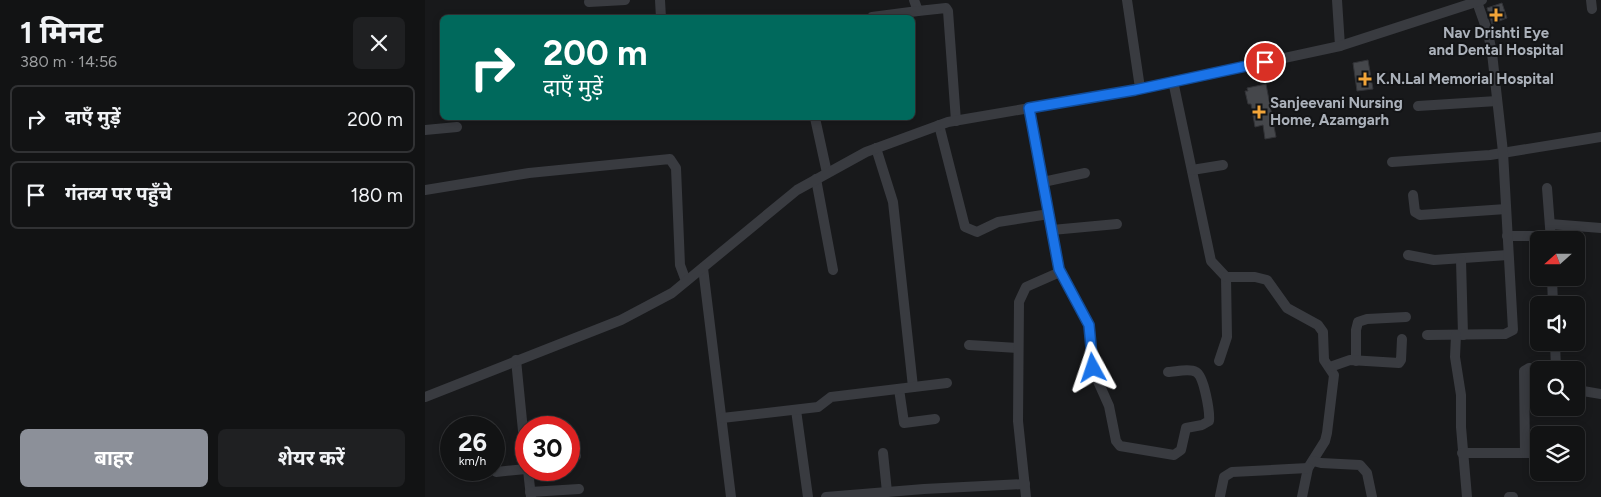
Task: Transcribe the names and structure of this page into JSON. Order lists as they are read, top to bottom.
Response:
{
  "places": {
    "health": ["Nav Drishti Eye and Dental Hospital", "K.N.Lal Memorial Hospital", "Sanjeevani Nursing Home, Azamgarh"]
  },
  "north": "left",
  "page": {
    "heading": ["1 मिनट", "380 m · 14:56"],
    "turn": ["200 m", "दाएँ मुड़ें"],
    "list": [
      {
        "name": "दाएँ मुड़ें",
        "value": "200 m"
      },
      {
        "name": "गंतव्य पर पहुँचे",
        "value": "180 m"
      }
    ],
    "speed": "26 km/h",
    "limit": "30",
    "buttons": ["बाहर", "शेयर करें"]
  }
}
